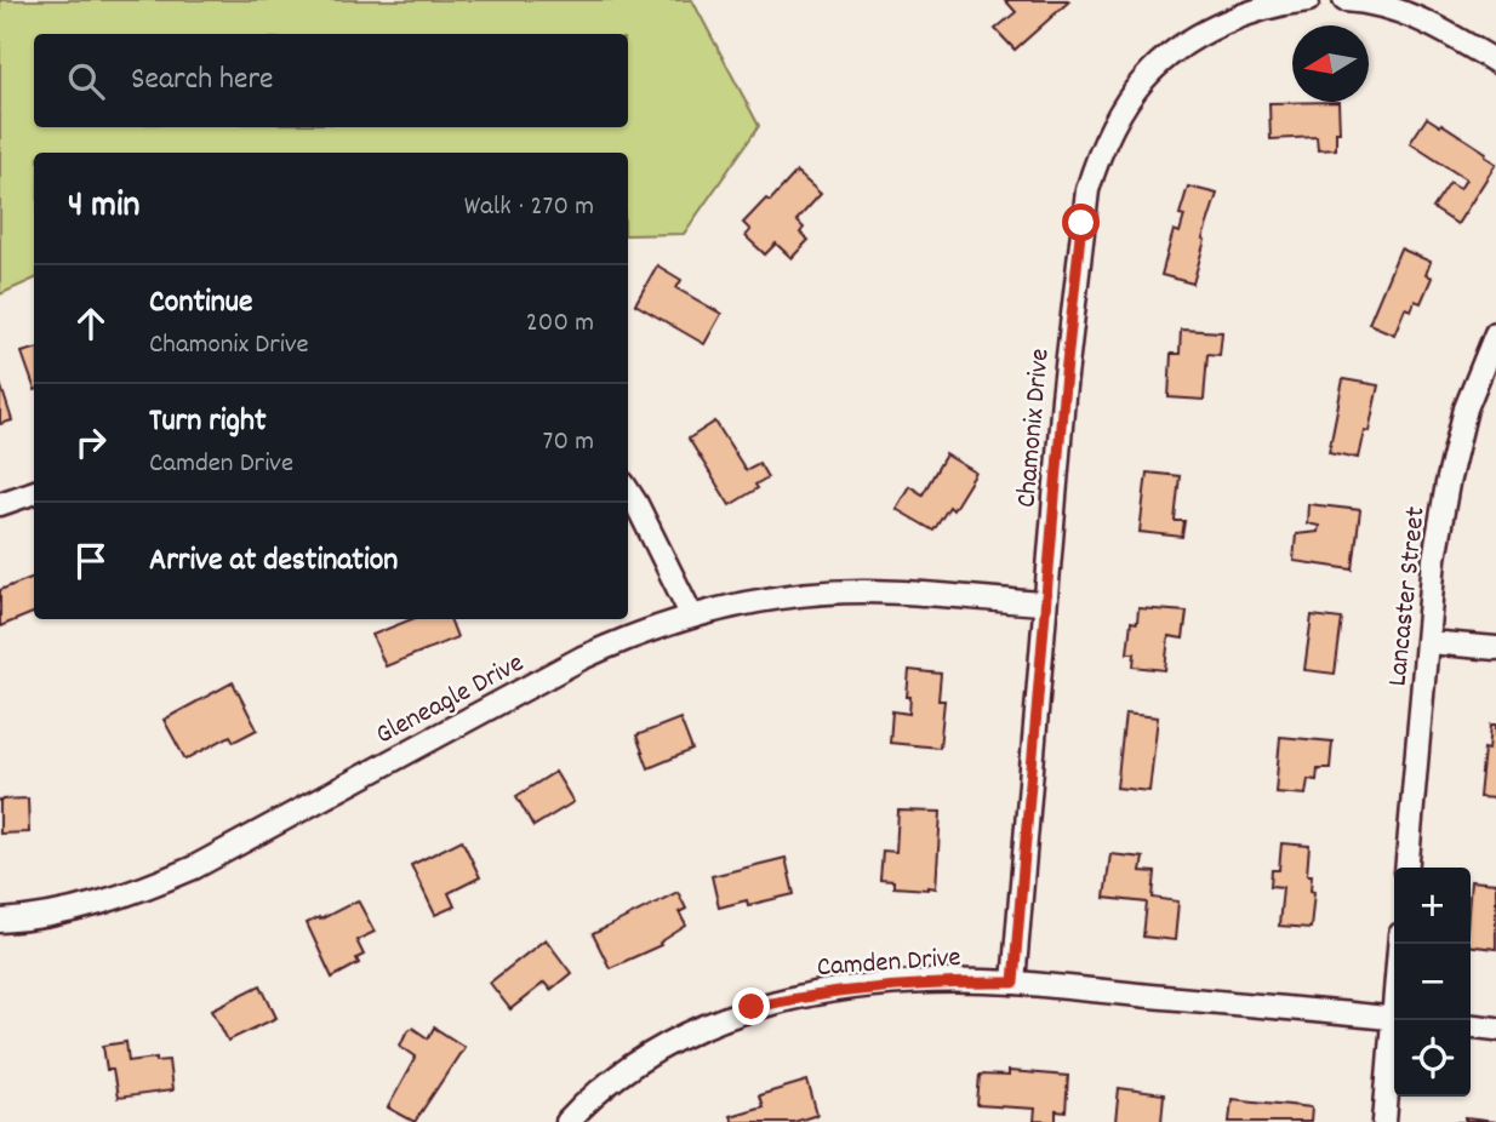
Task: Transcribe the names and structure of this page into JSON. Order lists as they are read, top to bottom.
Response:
{
  "streets": {
    "street": [
      "Chamonix Drive",
      "Lancaster Street",
      "Gleneagle Drive",
      "Camden Drive"
    ]
  },
  "crossings": [
    ["Chamonix Drive", "Gleneagle Drive"],
    ["Chamonix Drive", "Camden Drive"]
  ],
  "north": "left",
  "page": {
    "search": "Search here",
    "heading": ["4 min", "Walk · 270 m"],
    "list": [
      ["Continue", "Chamonix Drive", "200 m"],
      ["Turn right", "Camden Drive", "70 m"],
      "Arrive at destination"
    ],
    "map_buttons": ["+", "−"]
  }
}
